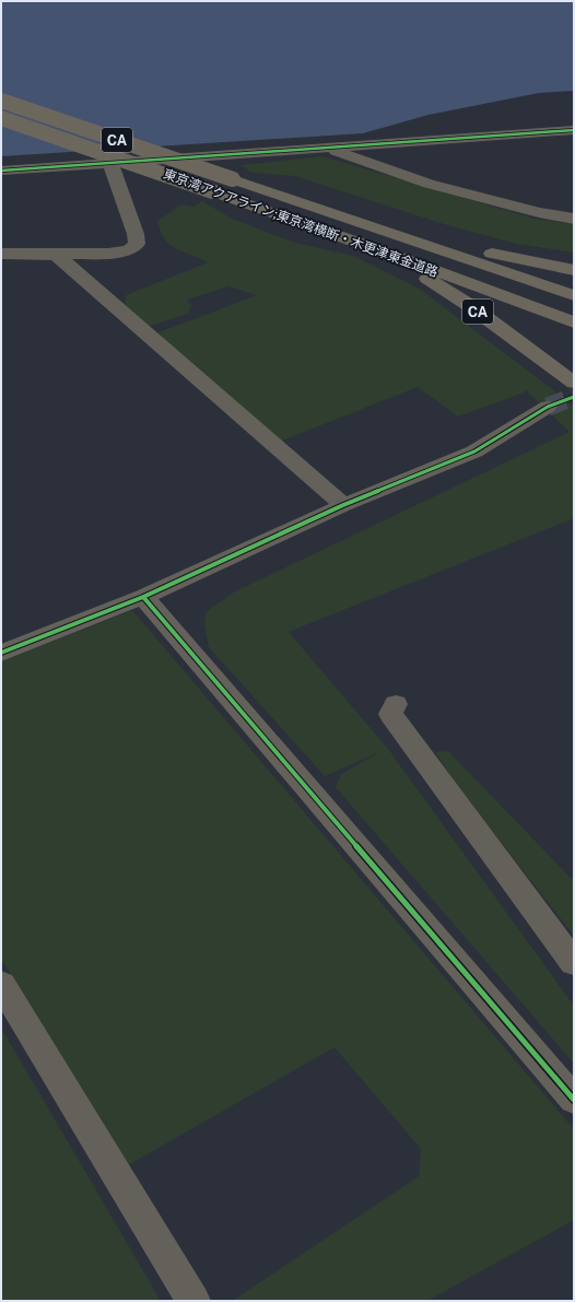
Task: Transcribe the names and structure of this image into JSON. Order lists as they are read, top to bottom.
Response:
{
  "streets": {
    "highway": ["CA", "東京湾アクアライン;東京湾横断・木更津東金道路"]
  },
  "crossings": [
    ["CA", "東京湾アクアライン;東京湾横断・木更津東金道路"]
  ]
}
